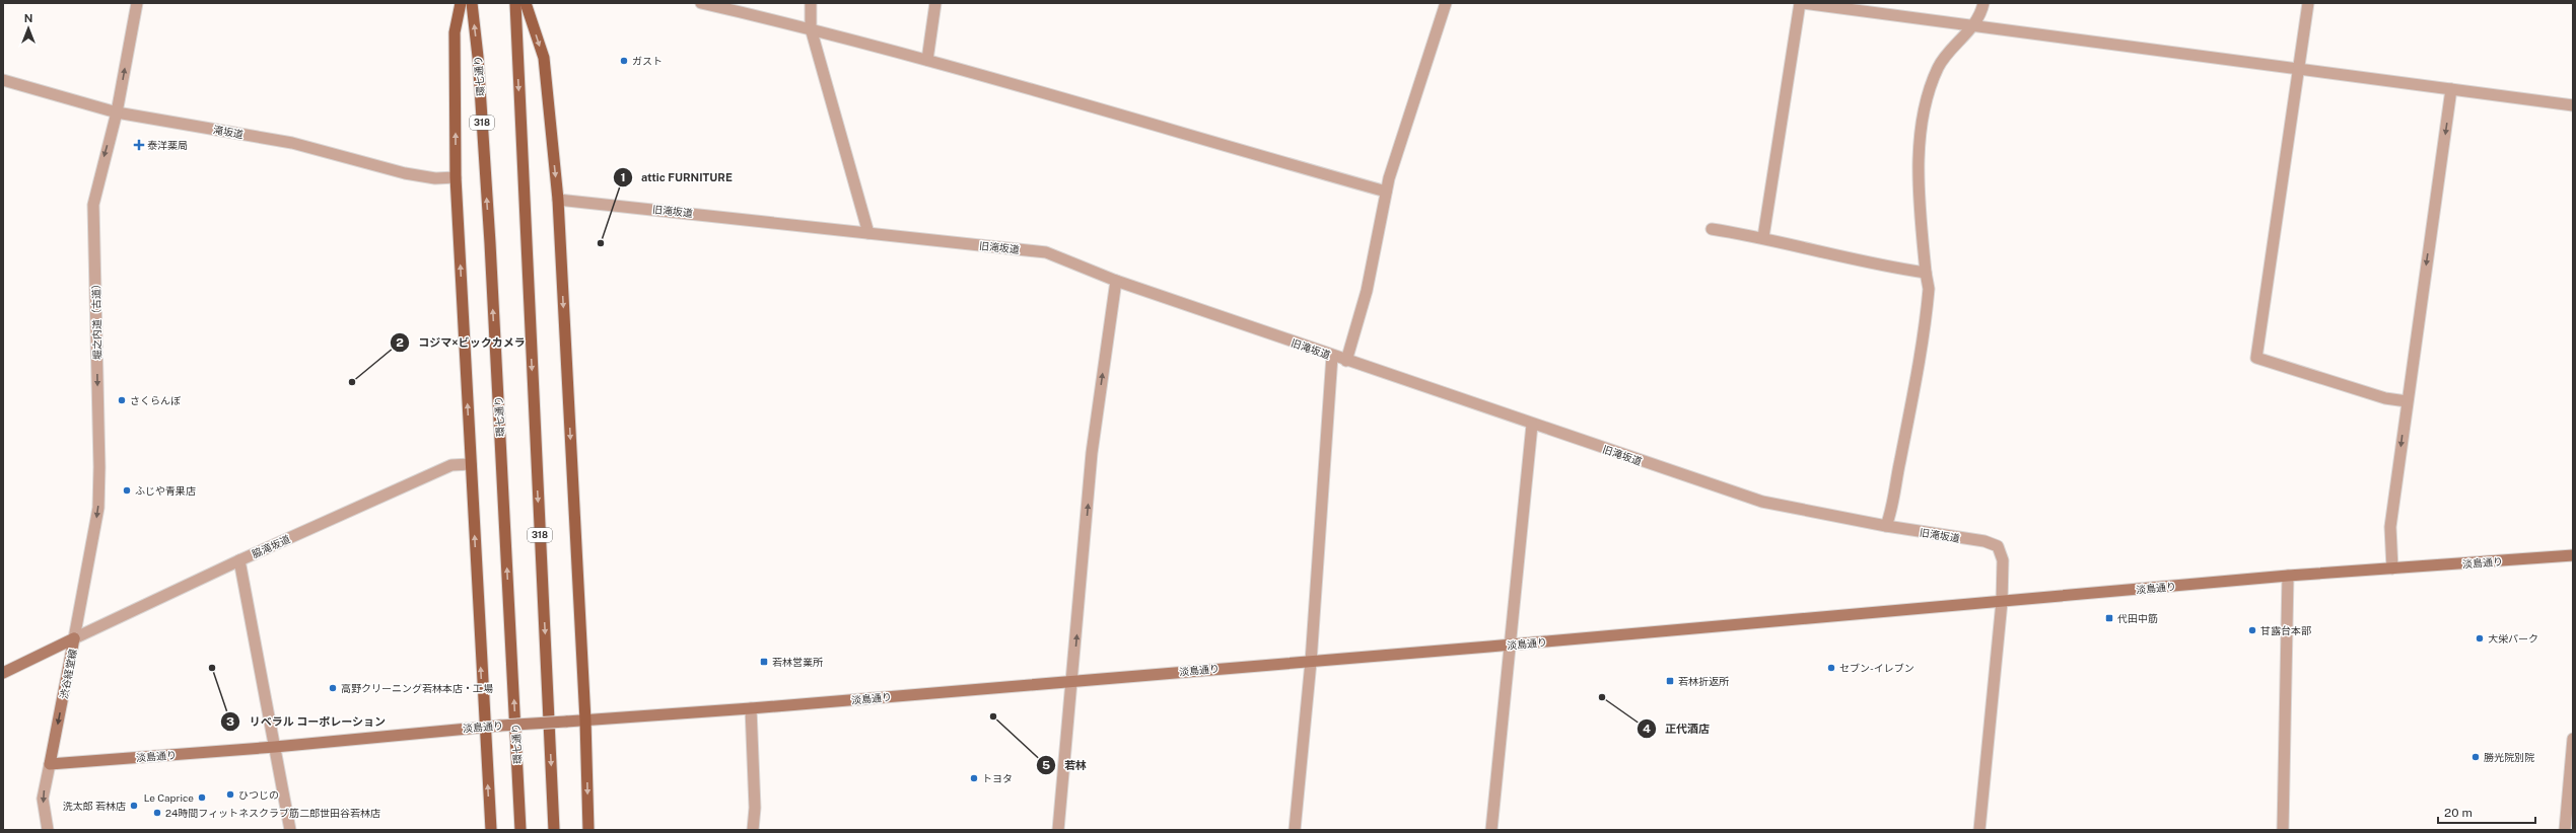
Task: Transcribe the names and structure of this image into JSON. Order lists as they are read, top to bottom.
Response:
{
  "streets": {
    "main road": [
      "環七通り",
      "318",
      "淡島通り",
      "渋谷経堂線"
    ],
    "street": [
      "滝坂道",
      "旧滝坂道",
      "堀之内道（古道）",
      "脇滝坂道"
    ]
  },
  "crossings": [
    ["滝坂道", "堀之内道（古道）"],
    ["旧滝坂道", "淡島通り"],
    ["堀之内道（古道）", "脇滝坂道"],
    ["堀之内道（古道）", "渋谷経堂線"],
    ["脇滝坂道", "渋谷経堂線"],
    ["淡島通り", "渋谷経堂線"]
  ],
  "one_way": ["渋谷経堂線"],
  "places": {
    "other": [
      "ガスト",
      "attic FURNITURE",
      "コジマ×ビックカメラ",
      "さくらんぼ",
      "ふじや青果店",
      "甘露台本部",
      "大栄パーク",
      "リベラル コーポレーション",
      "セブン-イレブン",
      "高野クリーニング若林本店・工場",
      "正代酒店",
      "若林",
      "勝光院別院",
      "トヨタ",
      "ひつじの",
      "Le Caprice",
      "洗太郎 若林店",
      "24時間フィットネスクラブ筋二郎世田谷若林店"
    ],
    "health": ["泰洋薬局"],
    "transit": ["代田中筋", "若林営業所", "若林折返所"]
  },
  "scale_bar": "20 m",
  "north": "top"
}
